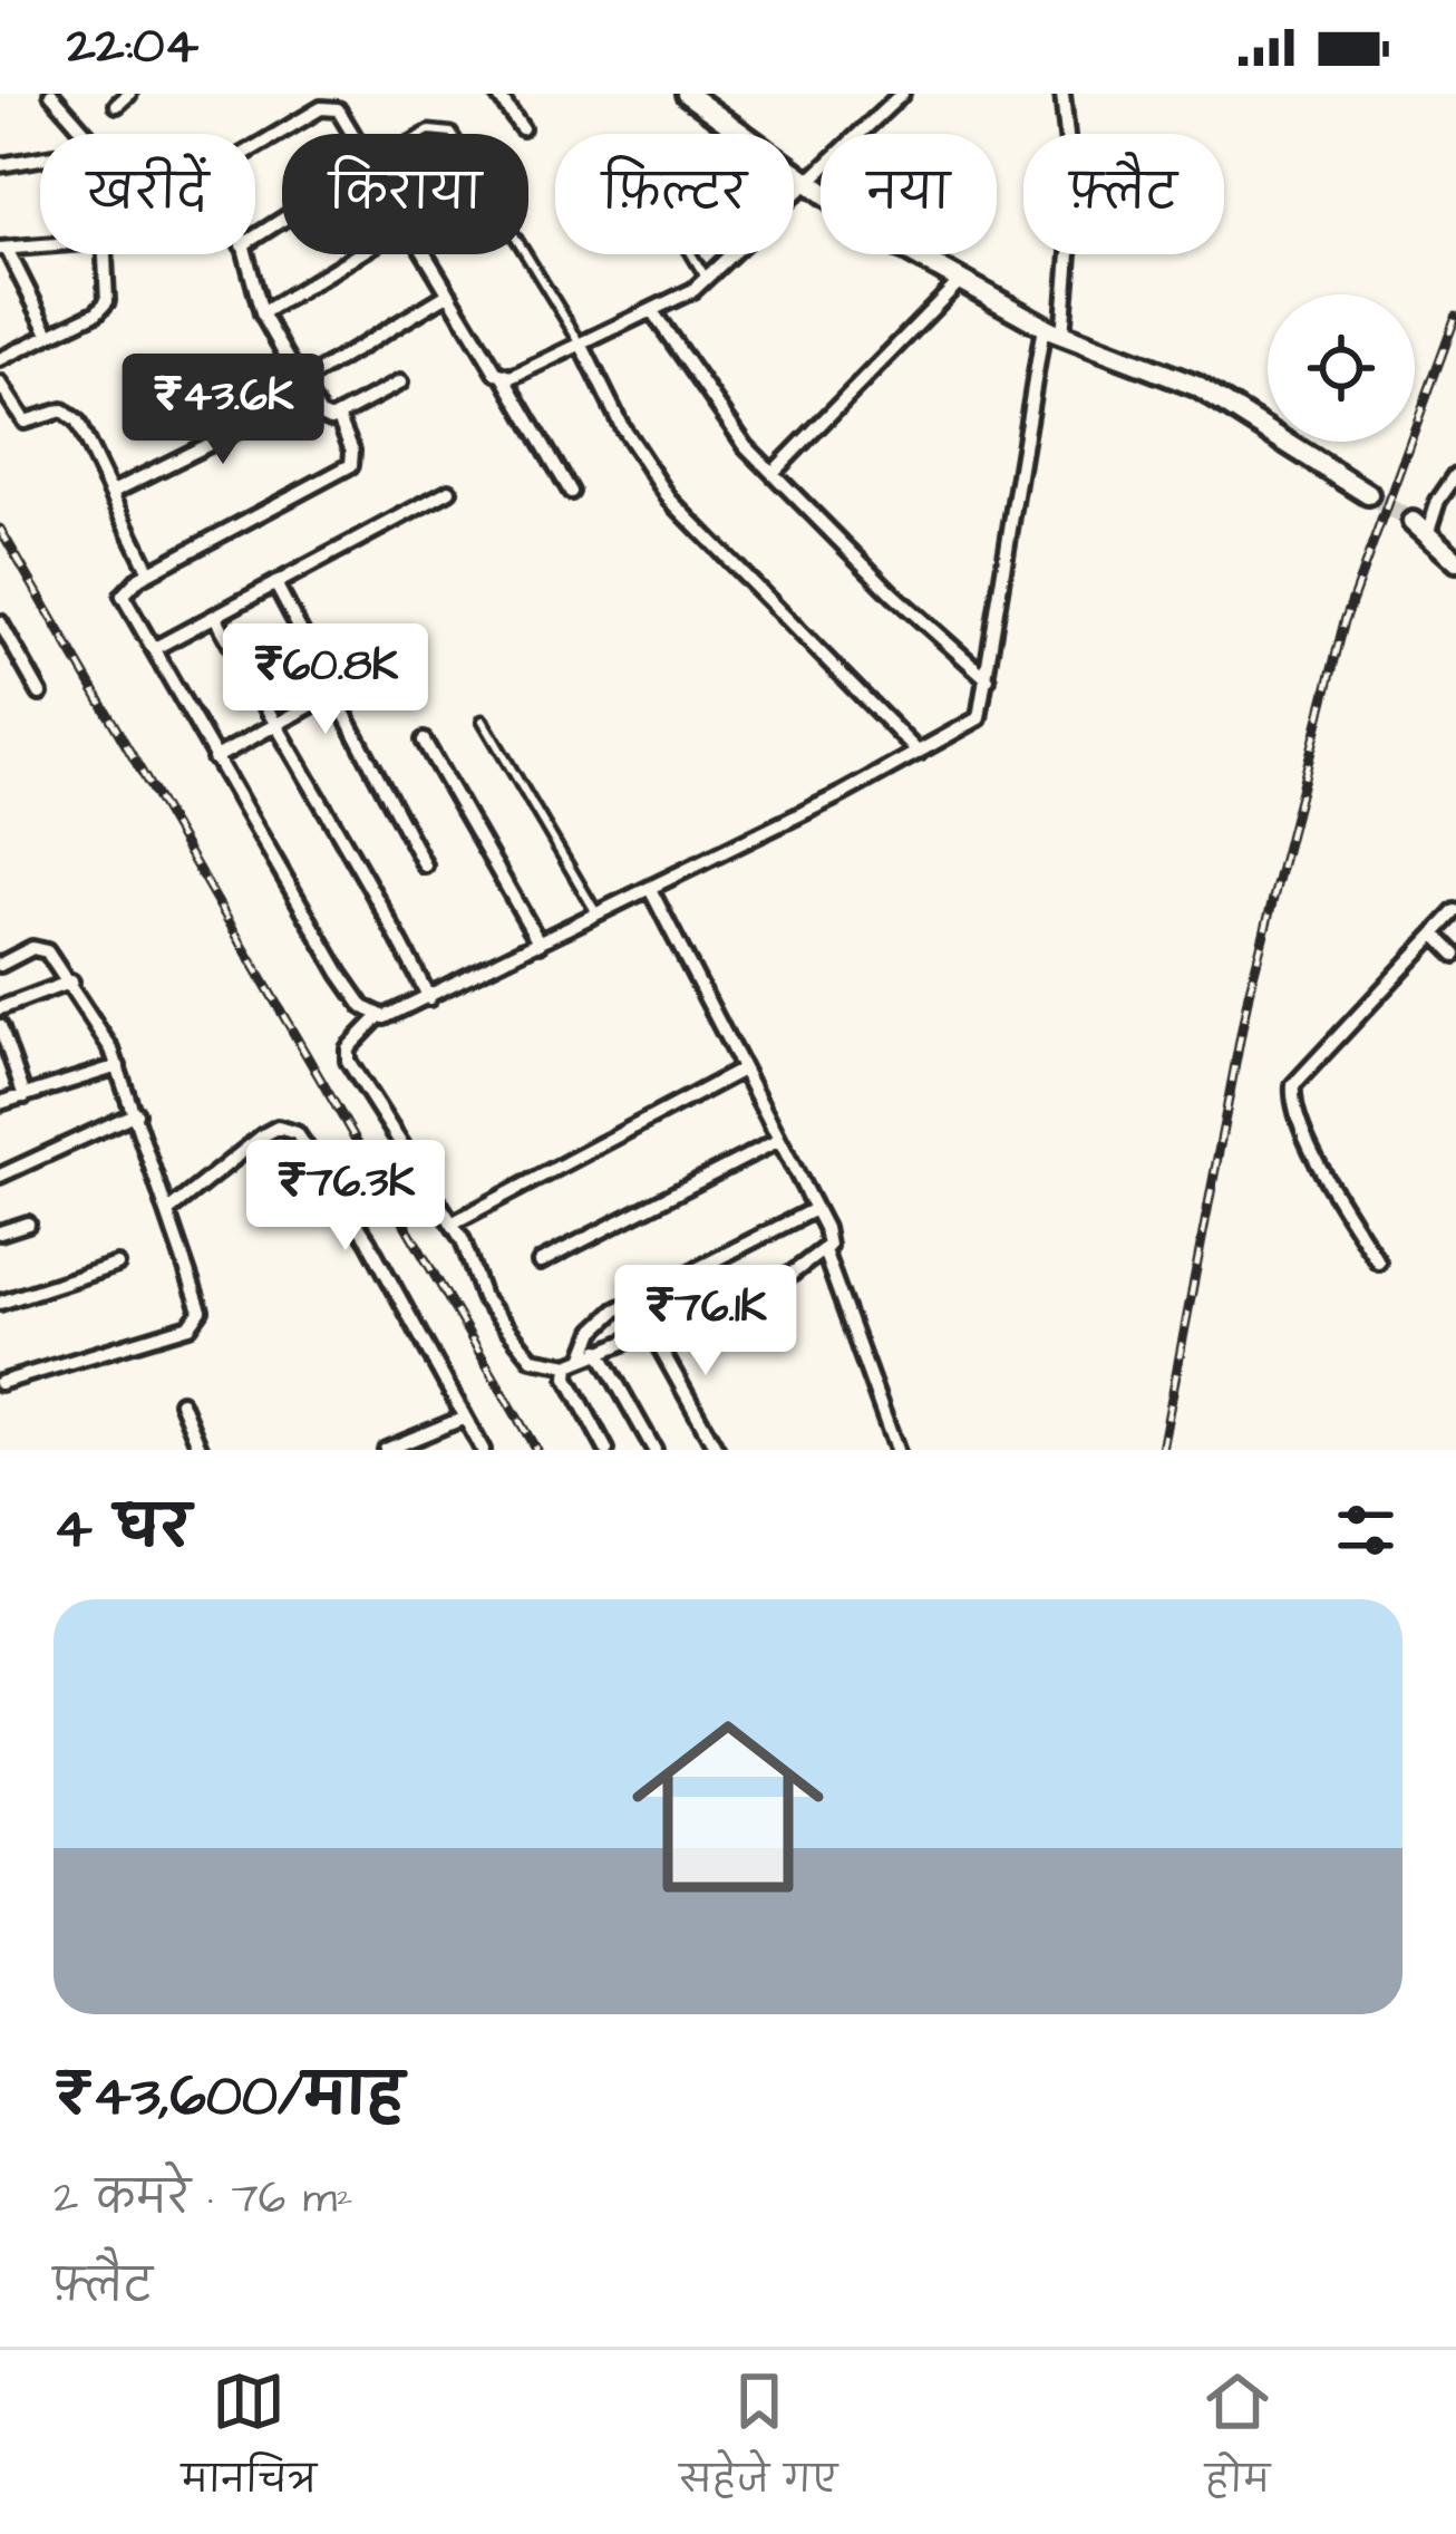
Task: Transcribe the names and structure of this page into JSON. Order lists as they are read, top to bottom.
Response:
{
  "page": {
    "status": "22:04",
    "chip": [
      "खरीदें",
      "किराया",
      "फ़िल्टर",
      "नया",
      "फ़्लैट"
    ],
    "price": [
      "₹43.6K",
      "₹60.8K",
      "₹76.3K",
      "₹76.1K"
    ],
    "heading": "4 घर",
    "list": [
      {
        "name": "₹43,600/माह",
        "note": "2 कमरे · 76 m² · फ़्लैट"
      }
    ],
    "tabs": ["मानचित्र", "सहेजे गए", "होम"]
  }
}
